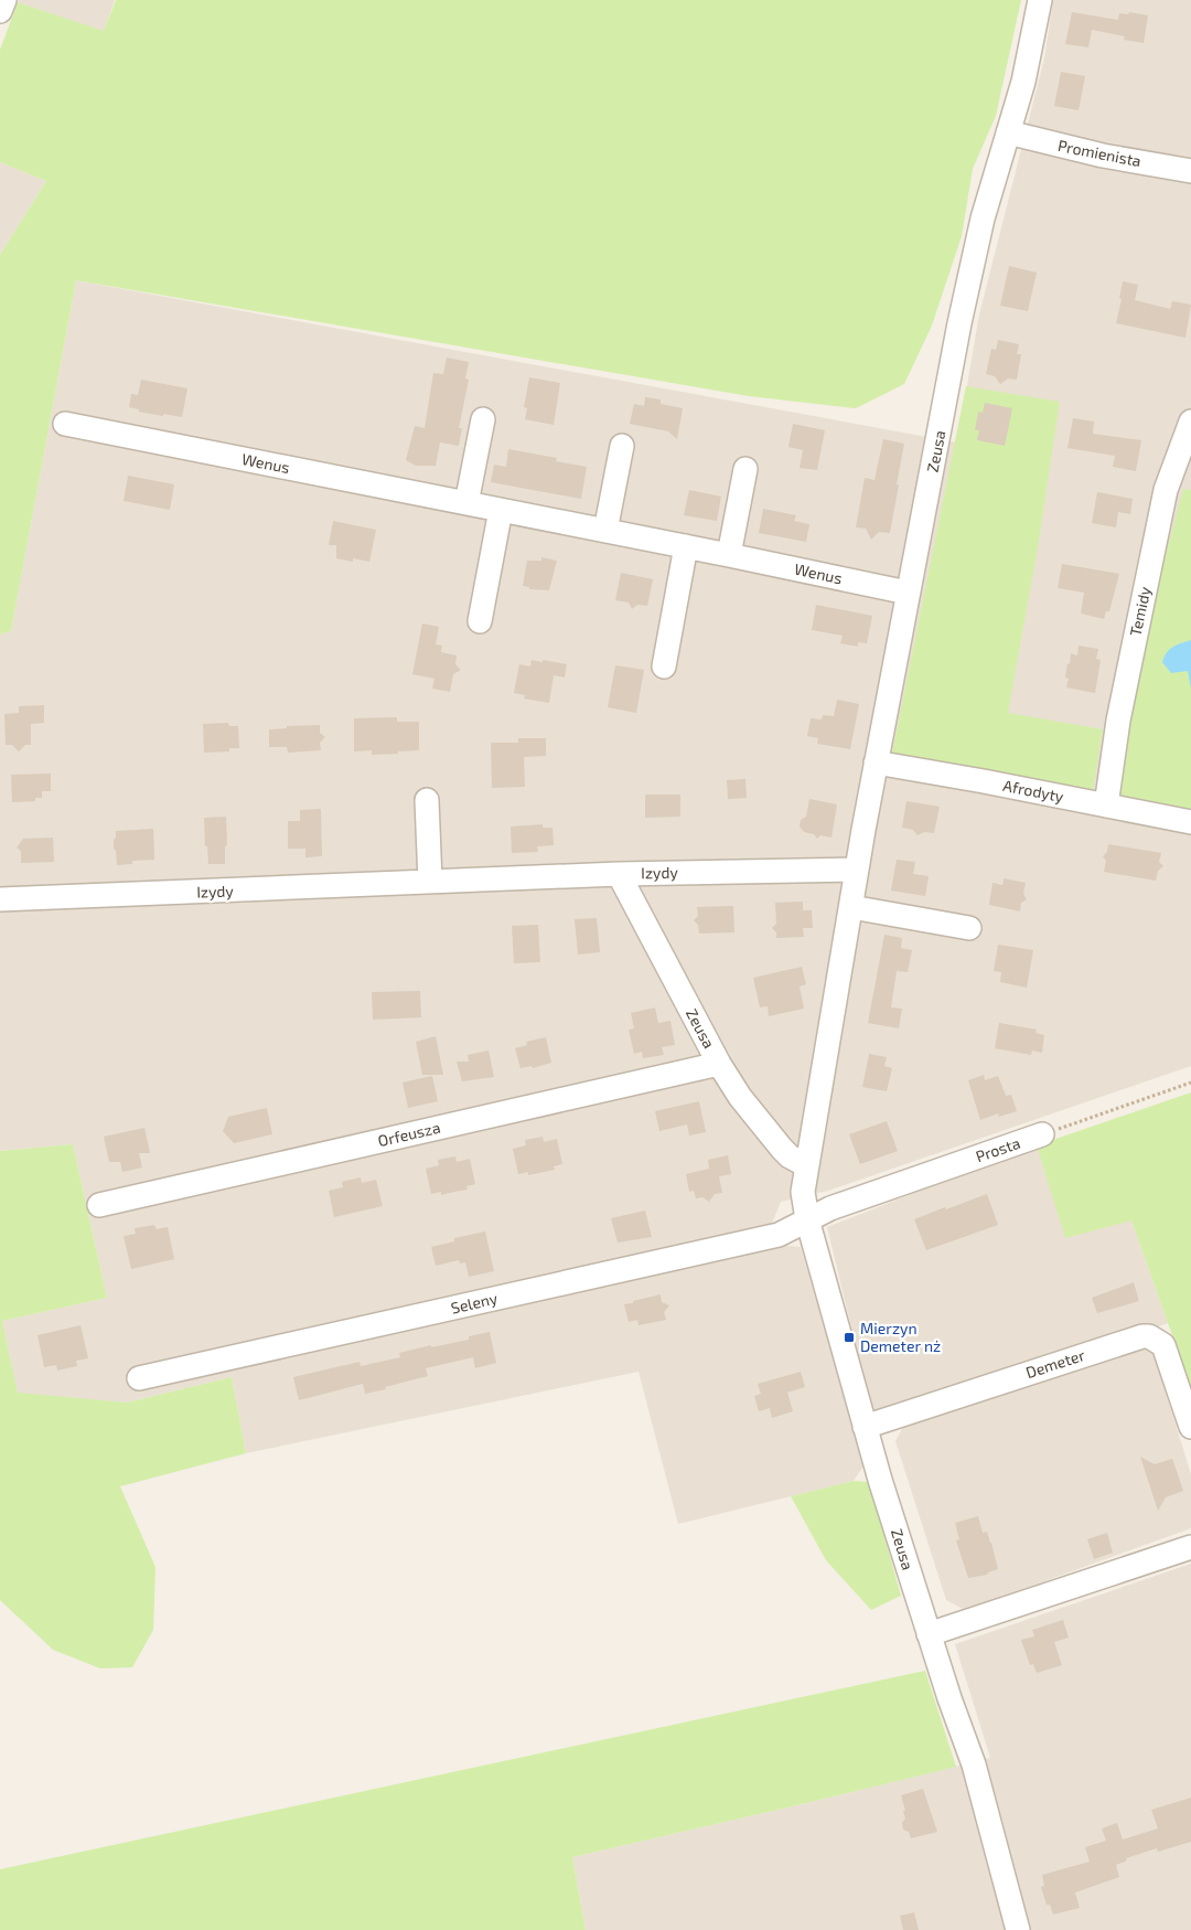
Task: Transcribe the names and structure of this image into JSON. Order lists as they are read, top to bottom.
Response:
{
  "streets": {
    "street": [
      "Promienista",
      "Zeusa",
      "Wenus",
      "Temidy",
      "Afrodyty",
      "Izydy",
      "Orfeusza",
      "Prosta",
      "Seleny",
      "Demeter"
    ]
  },
  "crossings": [
    ["Promienista", "Zeusa"],
    ["Zeusa", "Wenus"],
    ["Zeusa", "Afrodyty"],
    ["Zeusa", "Izydy"],
    ["Zeusa", "Orfeusza"],
    ["Zeusa", "Prosta"],
    ["Zeusa", "Seleny"],
    ["Zeusa", "Demeter"],
    ["Temidy", "Afrodyty"],
    ["Prosta", "Seleny"]
  ],
  "places": {
    "transit": ["Mierzyn Demeter nż"]
  }
}
